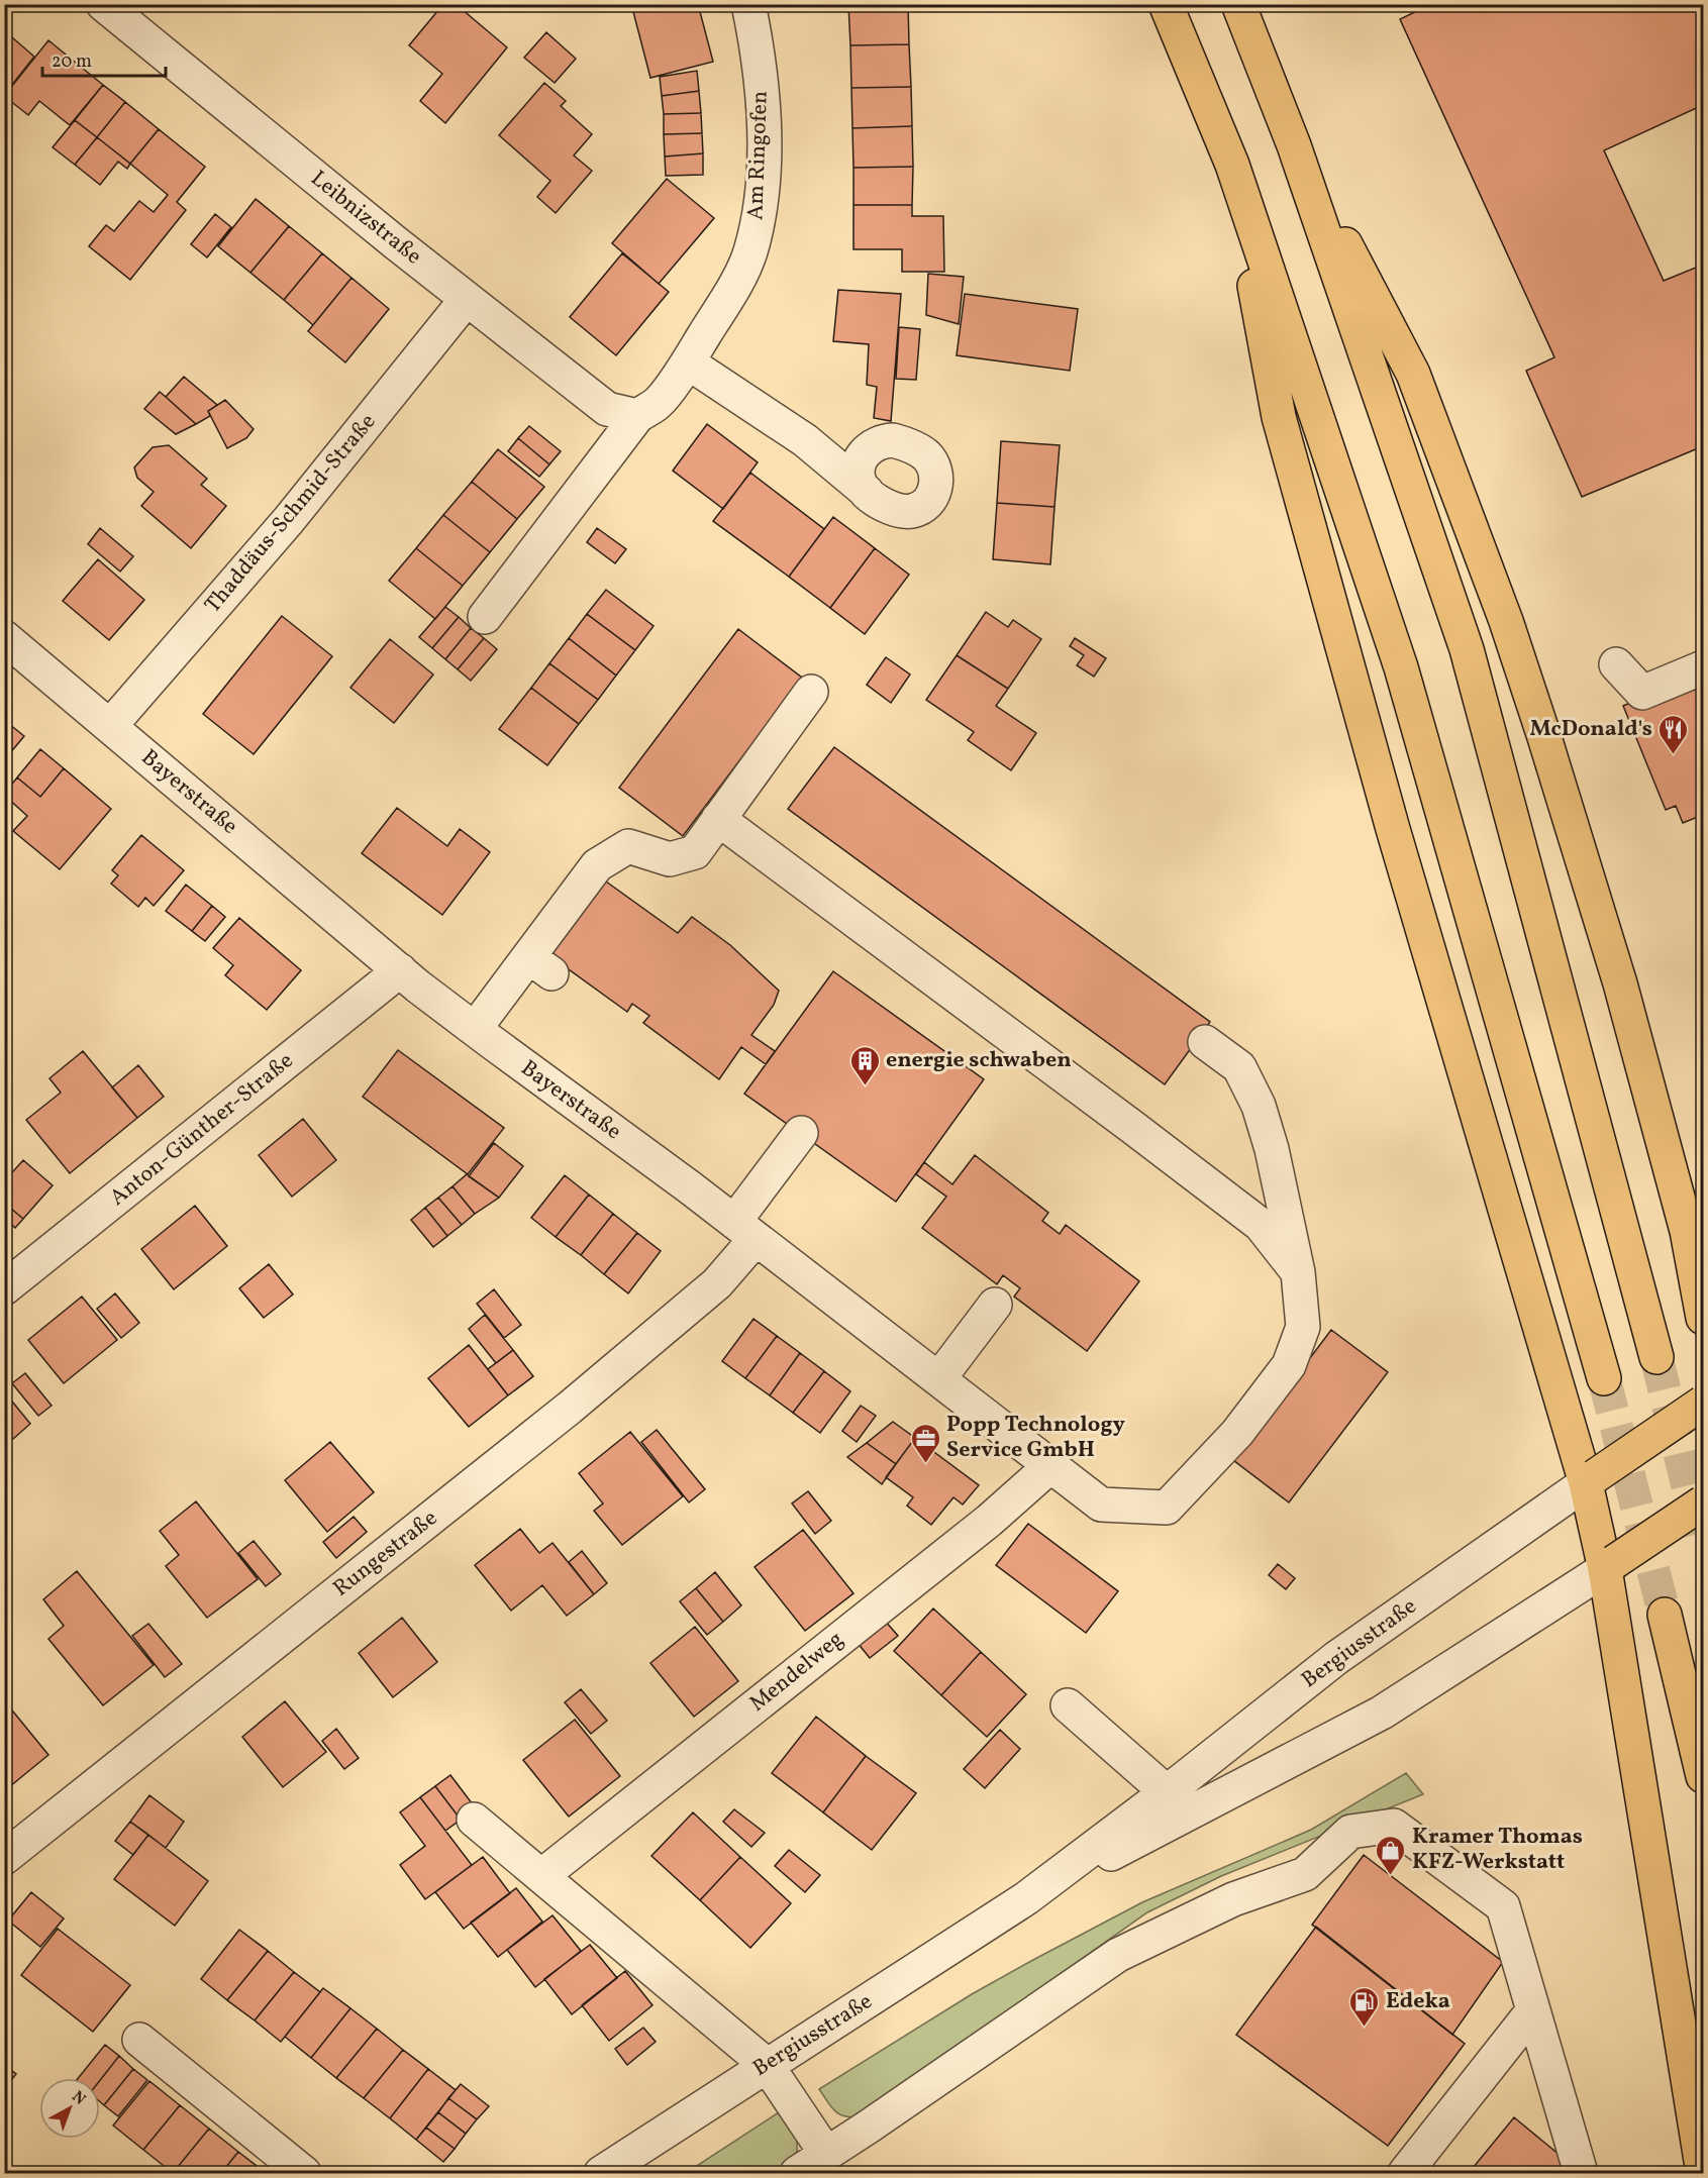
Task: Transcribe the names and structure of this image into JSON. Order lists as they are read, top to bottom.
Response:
{
  "streets": {
    "main road": ["Bergiusstraße"],
    "street": [
      "Am Ringofen",
      "Leibnizstraße",
      "Thaddäus-Schmid-Straße",
      "Bayerstraße",
      "Anton-Günther-Straße",
      "Rungestraße",
      "Mendelweg"
    ]
  },
  "crossings": [
    ["Am Ringofen", "Leibnizstraße"],
    ["Leibnizstraße", "Thaddäus-Schmid-Straße"],
    ["Thaddäus-Schmid-Straße", "Bayerstraße"],
    ["Bayerstraße", "Anton-Günther-Straße"],
    ["Bayerstraße", "Rungestraße"],
    ["Bayerstraße", "Mendelweg"]
  ],
  "places": {
    "restaurant": ["McDonald's"],
    "building": ["energie schwaben"],
    "office": ["Popp Technology Service GmbH"],
    "shop": ["Kramer Thomas KFZ-Werkstatt"],
    "fuel station": ["Edeka"]
  },
  "scale_bar": "20 m",
  "north": "top right"
}
